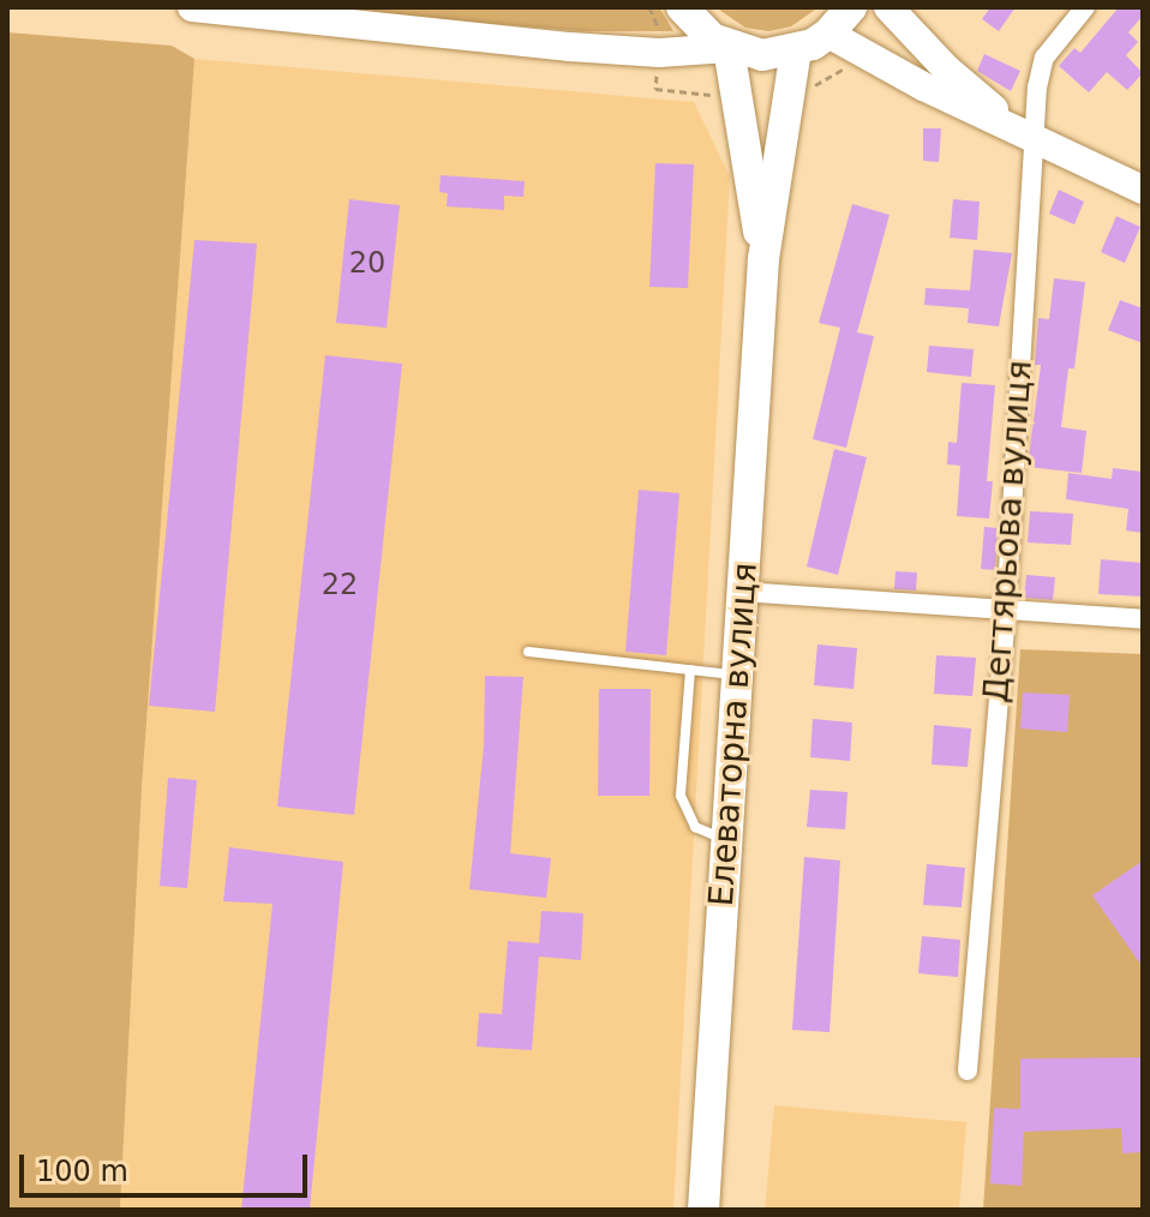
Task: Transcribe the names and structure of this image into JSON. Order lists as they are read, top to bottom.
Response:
{
  "streets": {
    "main road": ["Елеваторна вулиця"],
    "street": ["Дегтярьова вулиця"]
  },
  "house_numbers": ["20", "22"],
  "scale_bar": "100 m"
}
